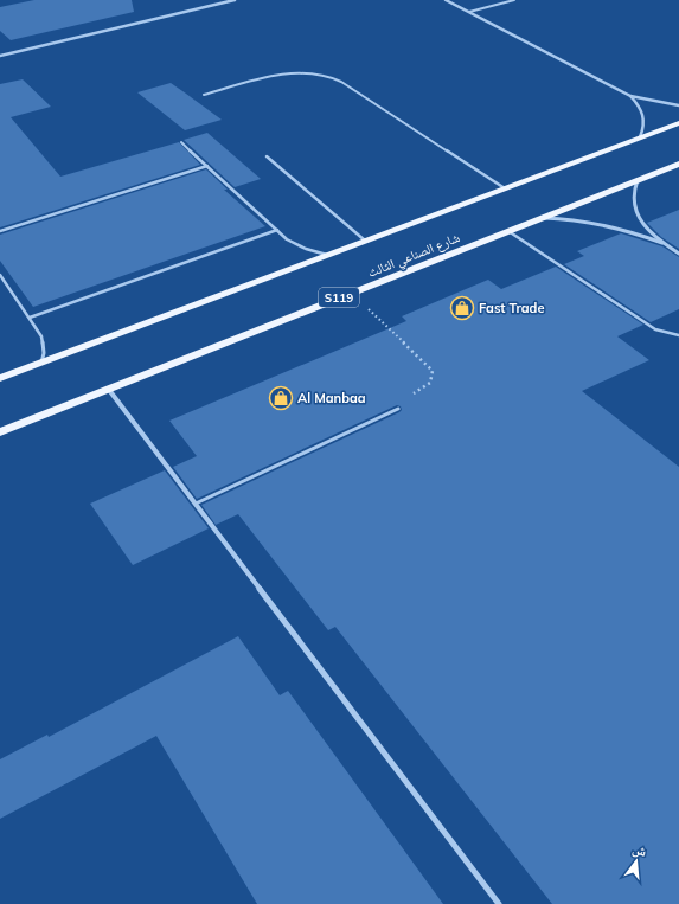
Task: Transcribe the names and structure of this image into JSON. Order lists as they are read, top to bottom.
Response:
{
  "streets": {
    "main road": ["شارع الصناعي الثالث", "S119"]
  },
  "places": {
    "shop": ["Fast Trade", "Al Manbaa"]
  },
  "north": "top"
}
